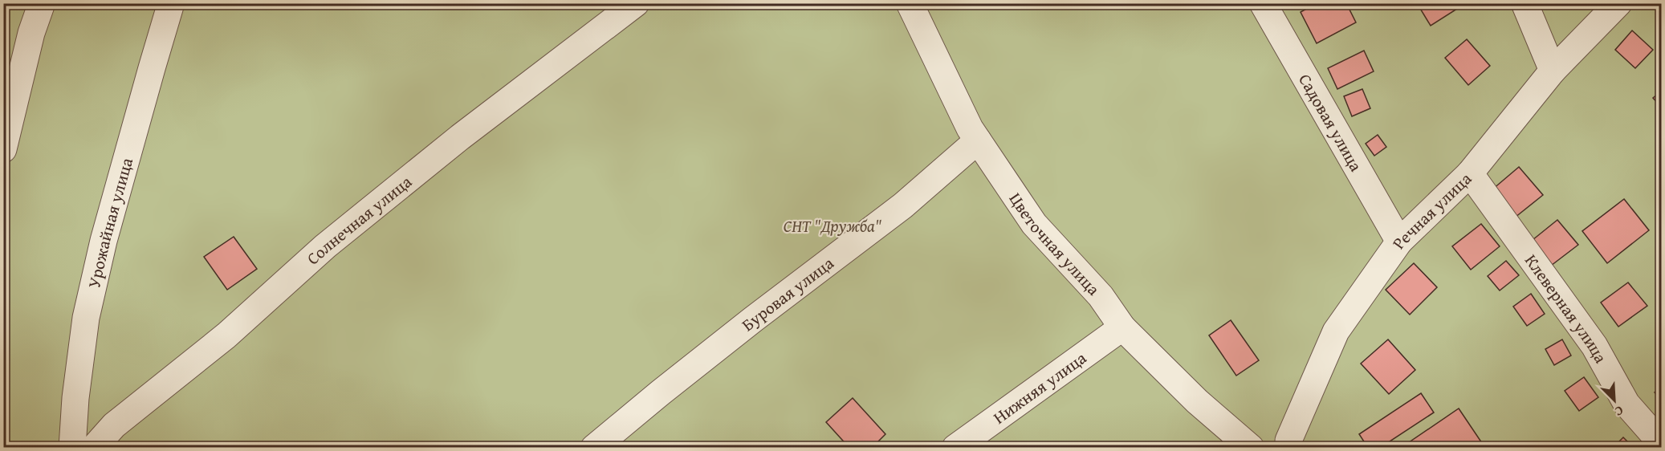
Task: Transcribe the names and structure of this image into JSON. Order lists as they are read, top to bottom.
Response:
{
  "streets": {
    "street": [
      "Садовая улица",
      "Речная улица",
      "Солнечная улица",
      "Урожайная улица",
      "Цветочная улица",
      "Буровая улица",
      "Клеверная улица",
      "Нижняя улица"
    ]
  },
  "crossings": [
    ["Садовая улица", "Речная улица"],
    ["Речная улица", "Клеверная улица"],
    ["Цветочная улица", "Буровая улица"],
    ["Цветочная улица", "Нижняя улица"]
  ],
  "parks": ["СНТ \"Дружба\""],
  "north": "bottom right"
}
